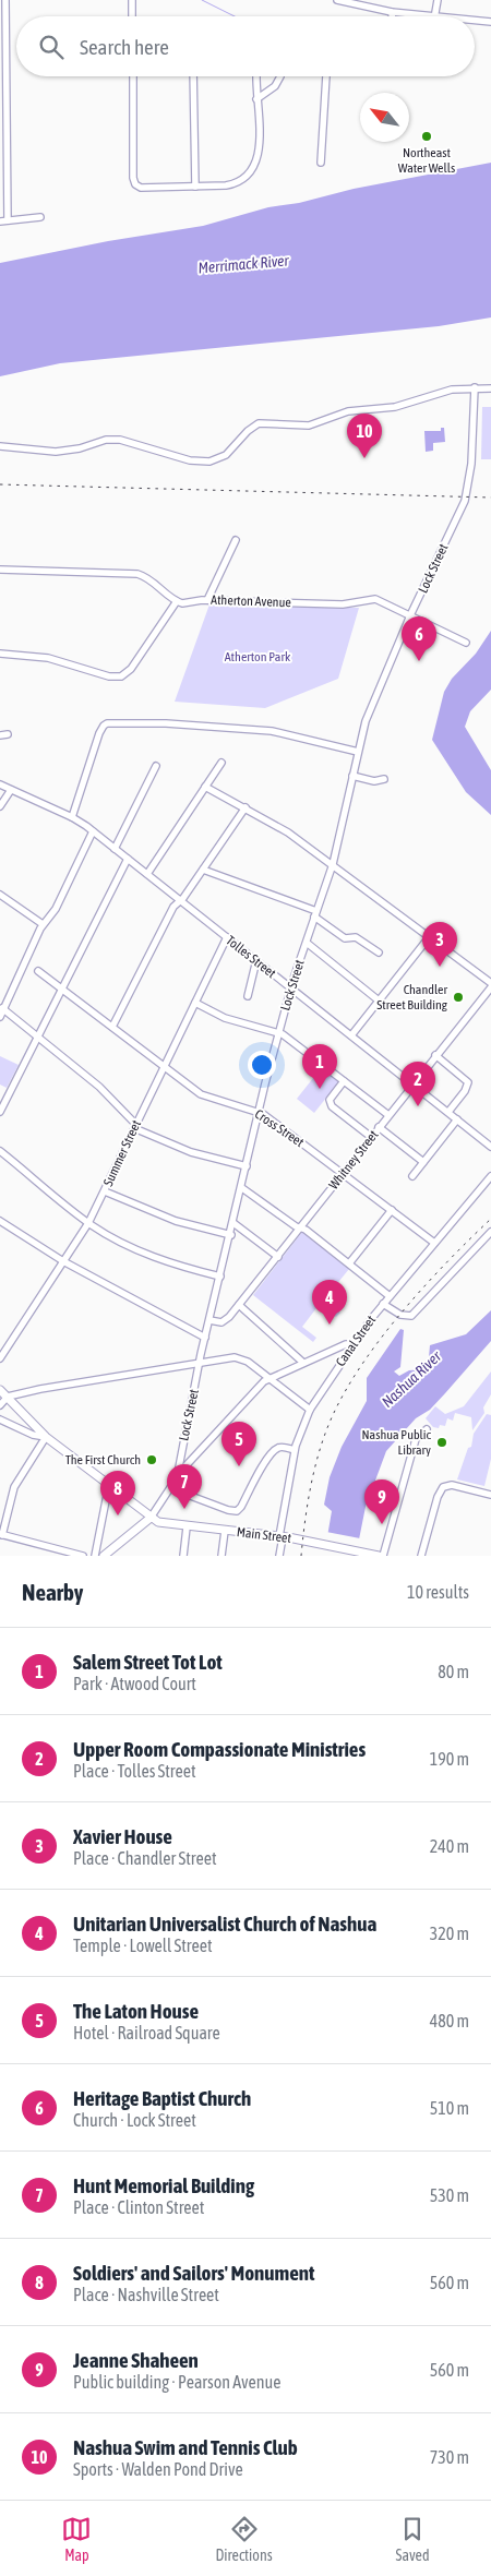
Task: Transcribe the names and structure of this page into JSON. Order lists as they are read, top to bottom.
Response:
{
  "streets": {
    "main road": ["Main Street"],
    "street": [
      "Lock Street",
      "Atherton Avenue",
      "Tolles Street",
      "Cross Street",
      "Summer Street",
      "Whitney Street",
      "Canal Street"
    ]
  },
  "crossings": [
    ["Lock Street", "Atherton Avenue"],
    ["Lock Street", "Tolles Street"],
    ["Lock Street", "Cross Street"],
    ["Lock Street", "Whitney Street"],
    ["Tolles Street", "Summer Street"],
    ["Tolles Street", "Whitney Street"],
    ["Cross Street", "Summer Street"],
    ["Cross Street", "Whitney Street"],
    ["Cross Street", "Canal Street"],
    ["Canal Street", "Main Street"]
  ],
  "water": ["Merrimack River", "Nashua River"],
  "parks": ["Atherton Park"],
  "places": [
    "Northeast Water Wells",
    "Chandler Street Building",
    "Nashua Public Library",
    "The First Church"
  ],
  "north": "top left",
  "page": {
    "search": "Search here",
    "pins": [
      "10",
      "6",
      "3",
      "1",
      "2",
      "4",
      "5",
      "7",
      "8",
      "9"
    ],
    "heading": ["Nearby", "10 results"],
    "list": [
      {
        "mark": "1",
        "name": "Salem Street Tot Lot",
        "note": "Park · Atwood Court",
        "value": "80 m"
      },
      {
        "mark": "2",
        "name": "Upper Room Compassionate Ministries",
        "note": "Place · Tolles Street",
        "value": "190 m"
      },
      {
        "mark": "3",
        "name": "Xavier House",
        "note": "Place · Chandler Street",
        "value": "240 m"
      },
      {
        "mark": "4",
        "name": "Unitarian Universalist Church of Nashua",
        "note": "Temple · Lowell Street",
        "value": "320 m"
      },
      {
        "mark": "5",
        "name": "The Laton House",
        "note": "Hotel · Railroad Square",
        "value": "480 m"
      },
      {
        "mark": "6",
        "name": "Heritage Baptist Church",
        "note": "Church · Lock Street",
        "value": "510 m"
      },
      {
        "mark": "7",
        "name": "Hunt Memorial Building",
        "note": "Place · Clinton Street",
        "value": "530 m"
      },
      {
        "mark": "8",
        "name": "Soldiers' and Sailors' Monument",
        "note": "Place · Nashville Street",
        "value": "560 m"
      },
      {
        "mark": "9",
        "name": "Jeanne Shaheen",
        "note": "Public building · Pearson Avenue",
        "value": "560 m"
      },
      {
        "mark": "10",
        "name": "Nashua Swim and Tennis Club",
        "note": "Sports · Walden Pond Drive",
        "value": "730 m"
      }
    ],
    "nav": ["Map", "Directions", "Saved"]
  }
}
